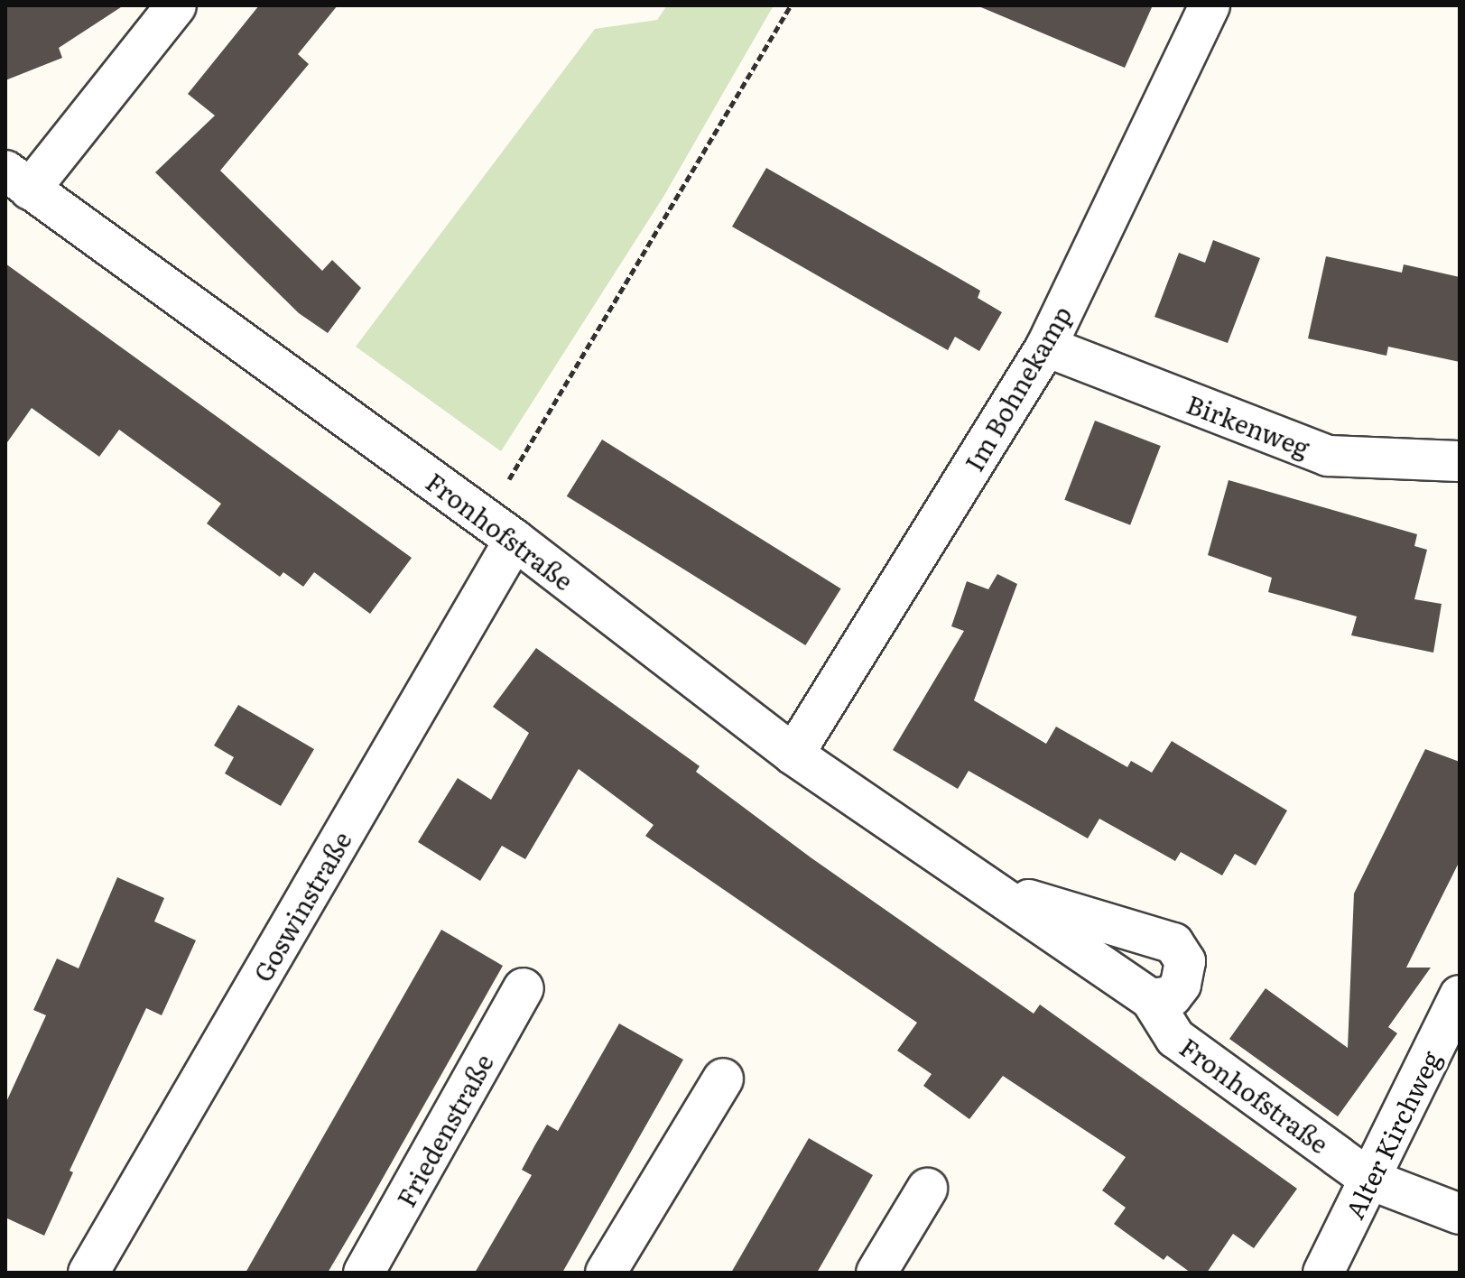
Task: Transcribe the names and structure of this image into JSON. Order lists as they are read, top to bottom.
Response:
{
  "streets": {
    "street": [
      "Im Bohnekamp",
      "Birkenweg",
      "Fronhofstraße",
      "Goswinstraße",
      "Friedenstraße",
      "Alter Kirchweg"
    ]
  },
  "crossings": [
    ["Im Bohnekamp", "Birkenweg"],
    ["Im Bohnekamp", "Fronhofstraße"],
    ["Fronhofstraße", "Goswinstraße"],
    ["Fronhofstraße", "Alter Kirchweg"]
  ]
}
